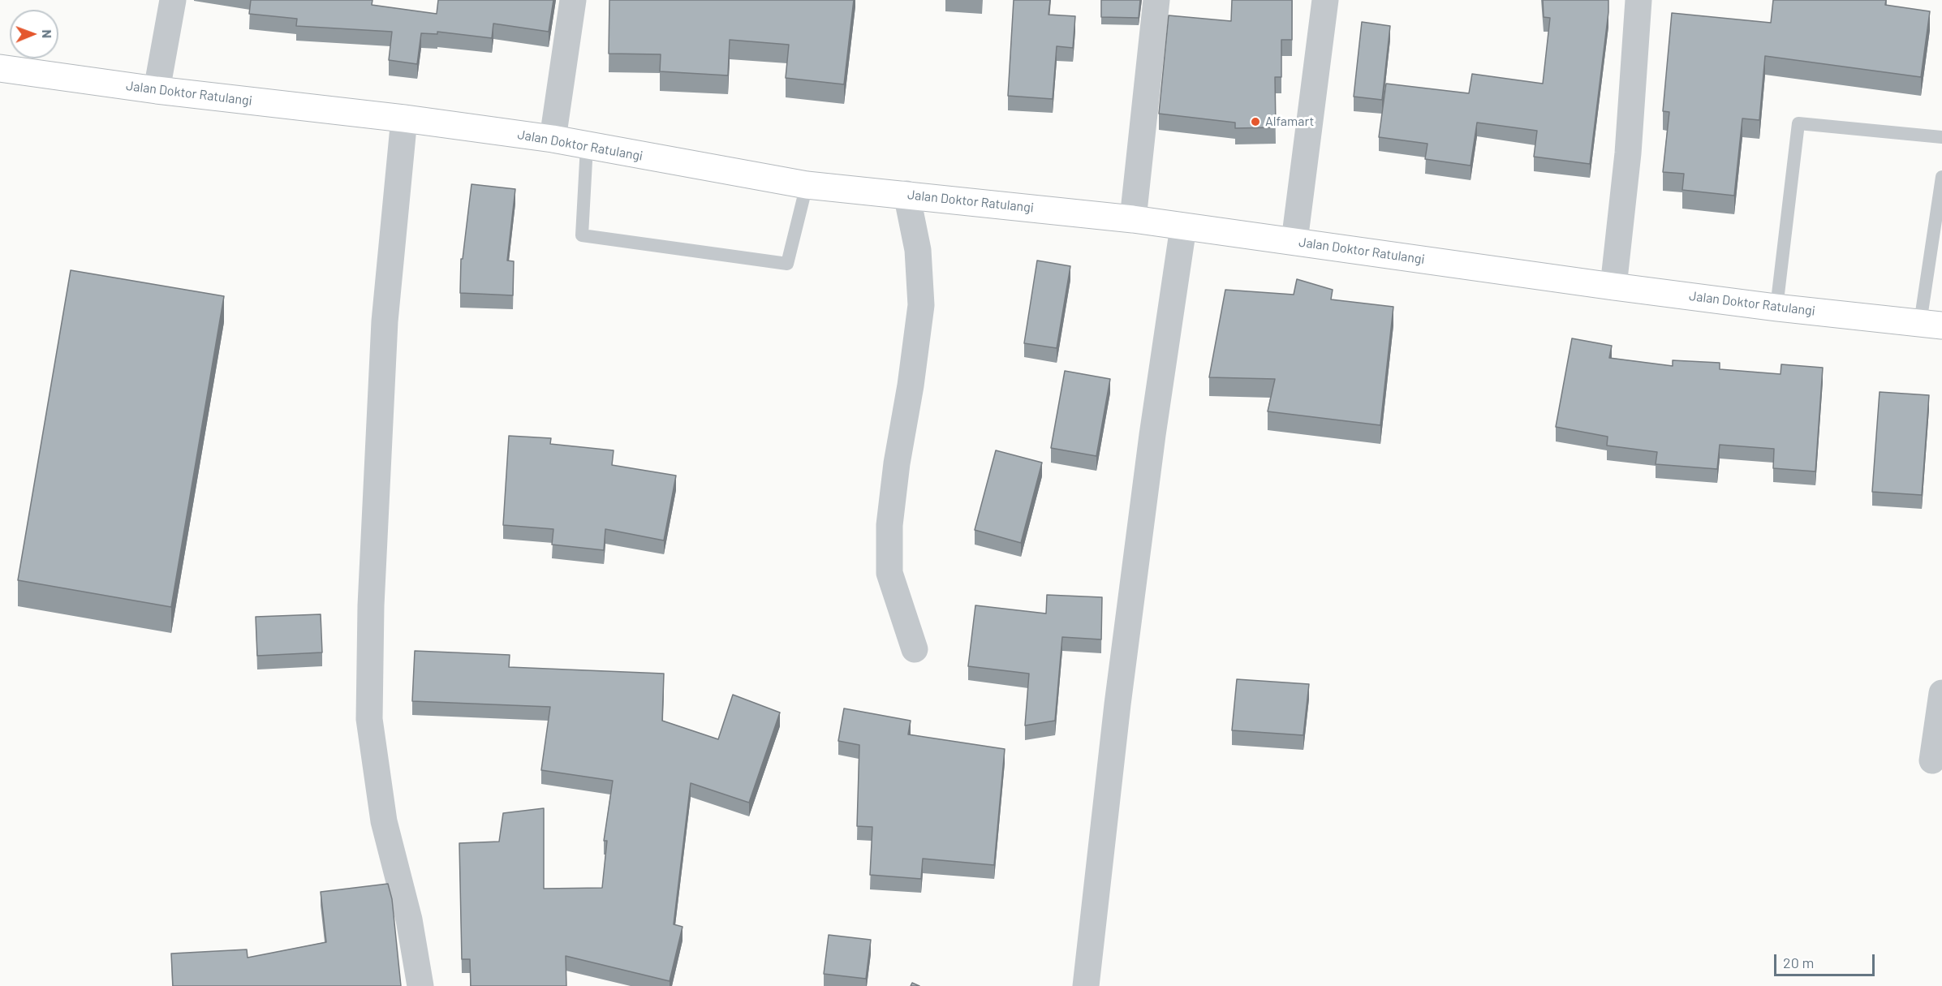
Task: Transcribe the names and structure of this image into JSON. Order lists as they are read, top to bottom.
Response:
{
  "streets": {
    "highway": ["Jalan Doktor Ratulangi"]
  },
  "places": ["Alfamart"],
  "scale_bar": "20 m",
  "north": "right"
}
